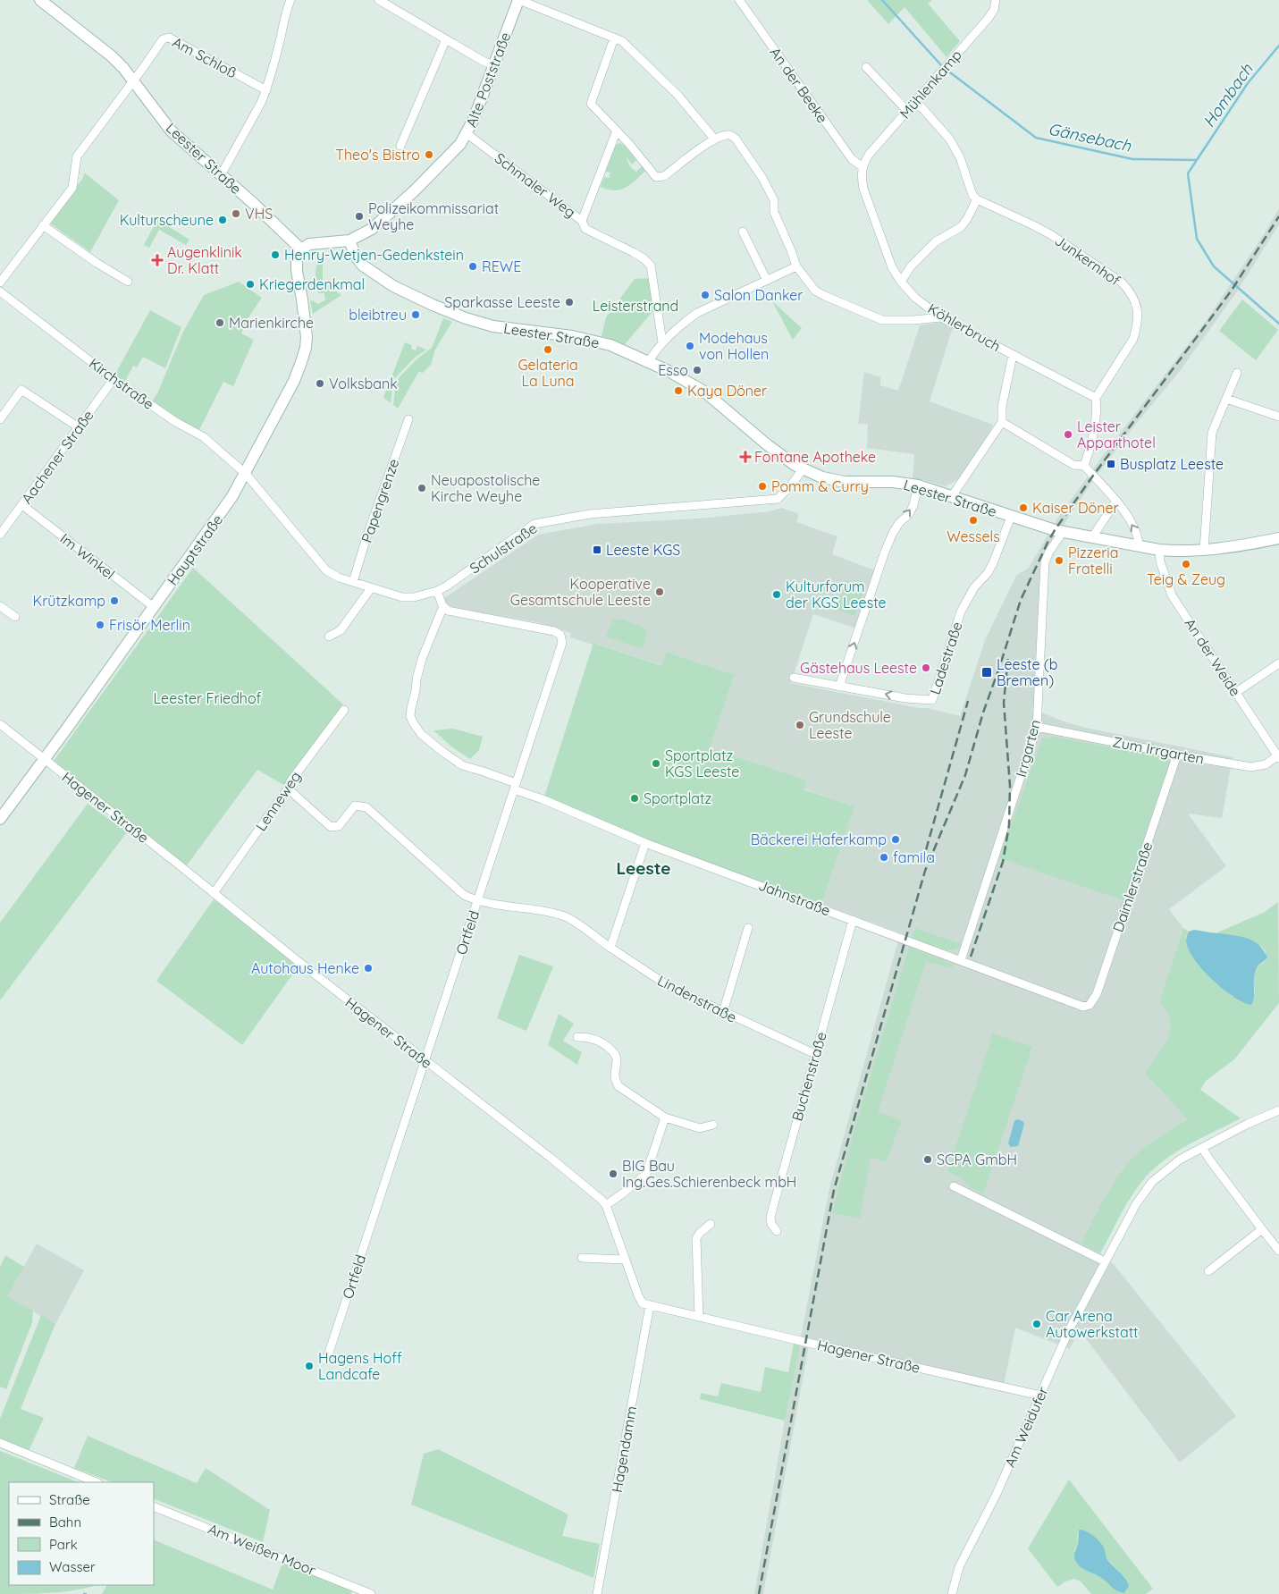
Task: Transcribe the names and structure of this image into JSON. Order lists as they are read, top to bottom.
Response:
{
  "streets": {
    "street": [
      "Am Schloß",
      "Alte Poststraße",
      "Mühlenkamp",
      "An der Beeke",
      "Leester Straße",
      "Schmaler Weg",
      "Junkernhof",
      "Köhlerbruch",
      "Kirchstraße",
      "Aachener Straße",
      "Papengrenze",
      "Schulstraße",
      "Hauptstraße",
      "Im Winkel",
      "An der Weide",
      "Ladestraße",
      "Irrgarten",
      "Zum Irrgarten",
      "Lenneweg",
      "Hagener Straße",
      "Daimlerstraße",
      "Jahnstraße",
      "Ortfeld",
      "Lindenstraße",
      "Buchenstraße",
      "Am Weidufer",
      "Hagendamm",
      "Am Weißen Moor"
    ]
  },
  "crossings": [
    ["Am Schloß", "Leester Straße"],
    ["Alte Poststraße", "Leester Straße"],
    ["Alte Poststraße", "Schmaler Weg"],
    ["Mühlenkamp", "An der Beeke"],
    ["Mühlenkamp", "Köhlerbruch"],
    ["An der Beeke", "Köhlerbruch"],
    ["Leester Straße", "Schulstraße"],
    ["Leester Straße", "Hauptstraße"],
    ["Leester Straße", "An der Weide"],
    ["Leester Straße", "Ladestraße"],
    ["Leester Straße", "Irrgarten"],
    ["Junkernhof", "Köhlerbruch"],
    ["Kirchstraße", "Aachener Straße"],
    ["Kirchstraße", "Schulstraße"],
    ["Kirchstraße", "Hauptstraße"],
    ["Aachener Straße", "Im Winkel"],
    ["Papengrenze", "Schulstraße"],
    ["Schulstraße", "Hauptstraße"],
    ["Hauptstraße", "Im Winkel"],
    ["Hauptstraße", "Hagener Straße"],
    ["An der Weide", "Zum Irrgarten"],
    ["Irrgarten", "Zum Irrgarten"],
    ["Irrgarten", "Jahnstraße"],
    ["Zum Irrgarten", "Daimlerstraße"],
    ["Lenneweg", "Hagener Straße"],
    ["Hagener Straße", "Ortfeld"],
    ["Hagener Straße", "Am Weidufer"],
    ["Hagener Straße", "Hagendamm"],
    ["Daimlerstraße", "Jahnstraße"],
    ["Jahnstraße", "Ortfeld"],
    ["Jahnstraße", "Buchenstraße"],
    ["Ortfeld", "Lindenstraße"],
    ["Lindenstraße", "Buchenstraße"]
  ],
  "one_way": ["Ladestraße"],
  "districts": ["Leeste"],
  "water": ["Hombach", "Gänsebach"],
  "parks": ["Leisterstrand", "Leester Friedhof"],
  "places": {
    "other": [
      "Theo's Bistro",
      "VHS",
      "Polizeikommissariat Weyhe",
      "Kulturscheune",
      "Henry-Wetjen-Gedenkstein",
      "REWE",
      "Kriegerdenkmal",
      "Salon Danker",
      "Sparkasse Leeste",
      "bleibtreu",
      "Marienkirche",
      "Modehaus von Hollen",
      "Gelateria La Luna",
      "Esso",
      "Volksbank",
      "Kaya Döner",
      "Leister Apparthotel",
      "Pomm & Curry",
      "Neuapostolische Kirche Weyhe",
      "Kaiser Döner",
      "Wessels",
      "Pizzeria Fratelli",
      "Teig & Zeug",
      "Kooperative Gesamtschule Leeste",
      "Kulturforum der KGS Leeste",
      "Krützkamp",
      "Frisör Merlin",
      "Gästehaus Leeste",
      "Grundschule Leeste",
      "Sportplatz KGS Leeste",
      "Sportplatz",
      "Bäckerei Haferkamp",
      "famila",
      "Autohaus Henke",
      "SCPA GmbH",
      "BIG Bau Ing.Ges.Schierenbeck mbH",
      "Car Arena Autowerkstatt",
      "Hagens Hoff Landcafe"
    ],
    "health": ["Augenklinik Dr. Klatt", "Fontane Apotheke"],
    "transit": ["Busplatz Leeste", "Leeste KGS", "Leeste (b Bremen)"]
  },
  "legend": [
    "Straße",
    "Bahn",
    "Park",
    "Wasser"
  ]
}
